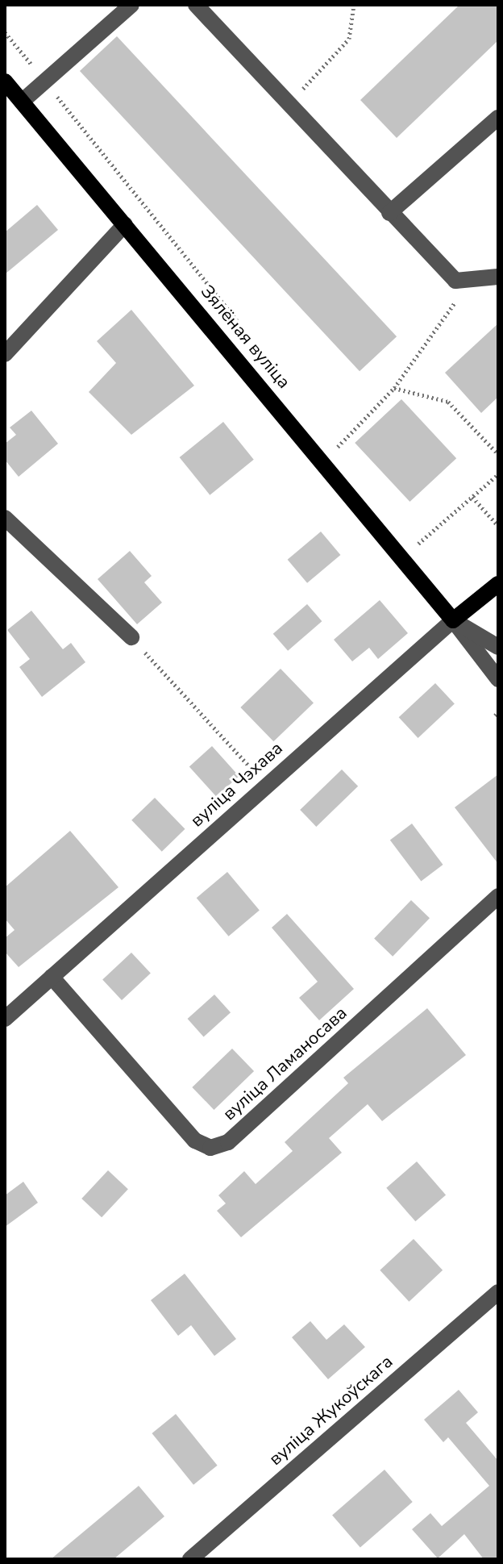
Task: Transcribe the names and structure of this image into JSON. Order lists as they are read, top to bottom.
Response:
{
  "streets": {
    "main road": ["Зялёная вуліца", "вуліца Чэхава"],
    "street": ["вуліца Ламаносава", "вуліца Жукоўскага"]
  },
  "crossings": [
    ["Зялёная вуліца", "вуліца Чэхава"],
    ["вуліца Чэхава", "вуліца Ламаносава"]
  ]
}
